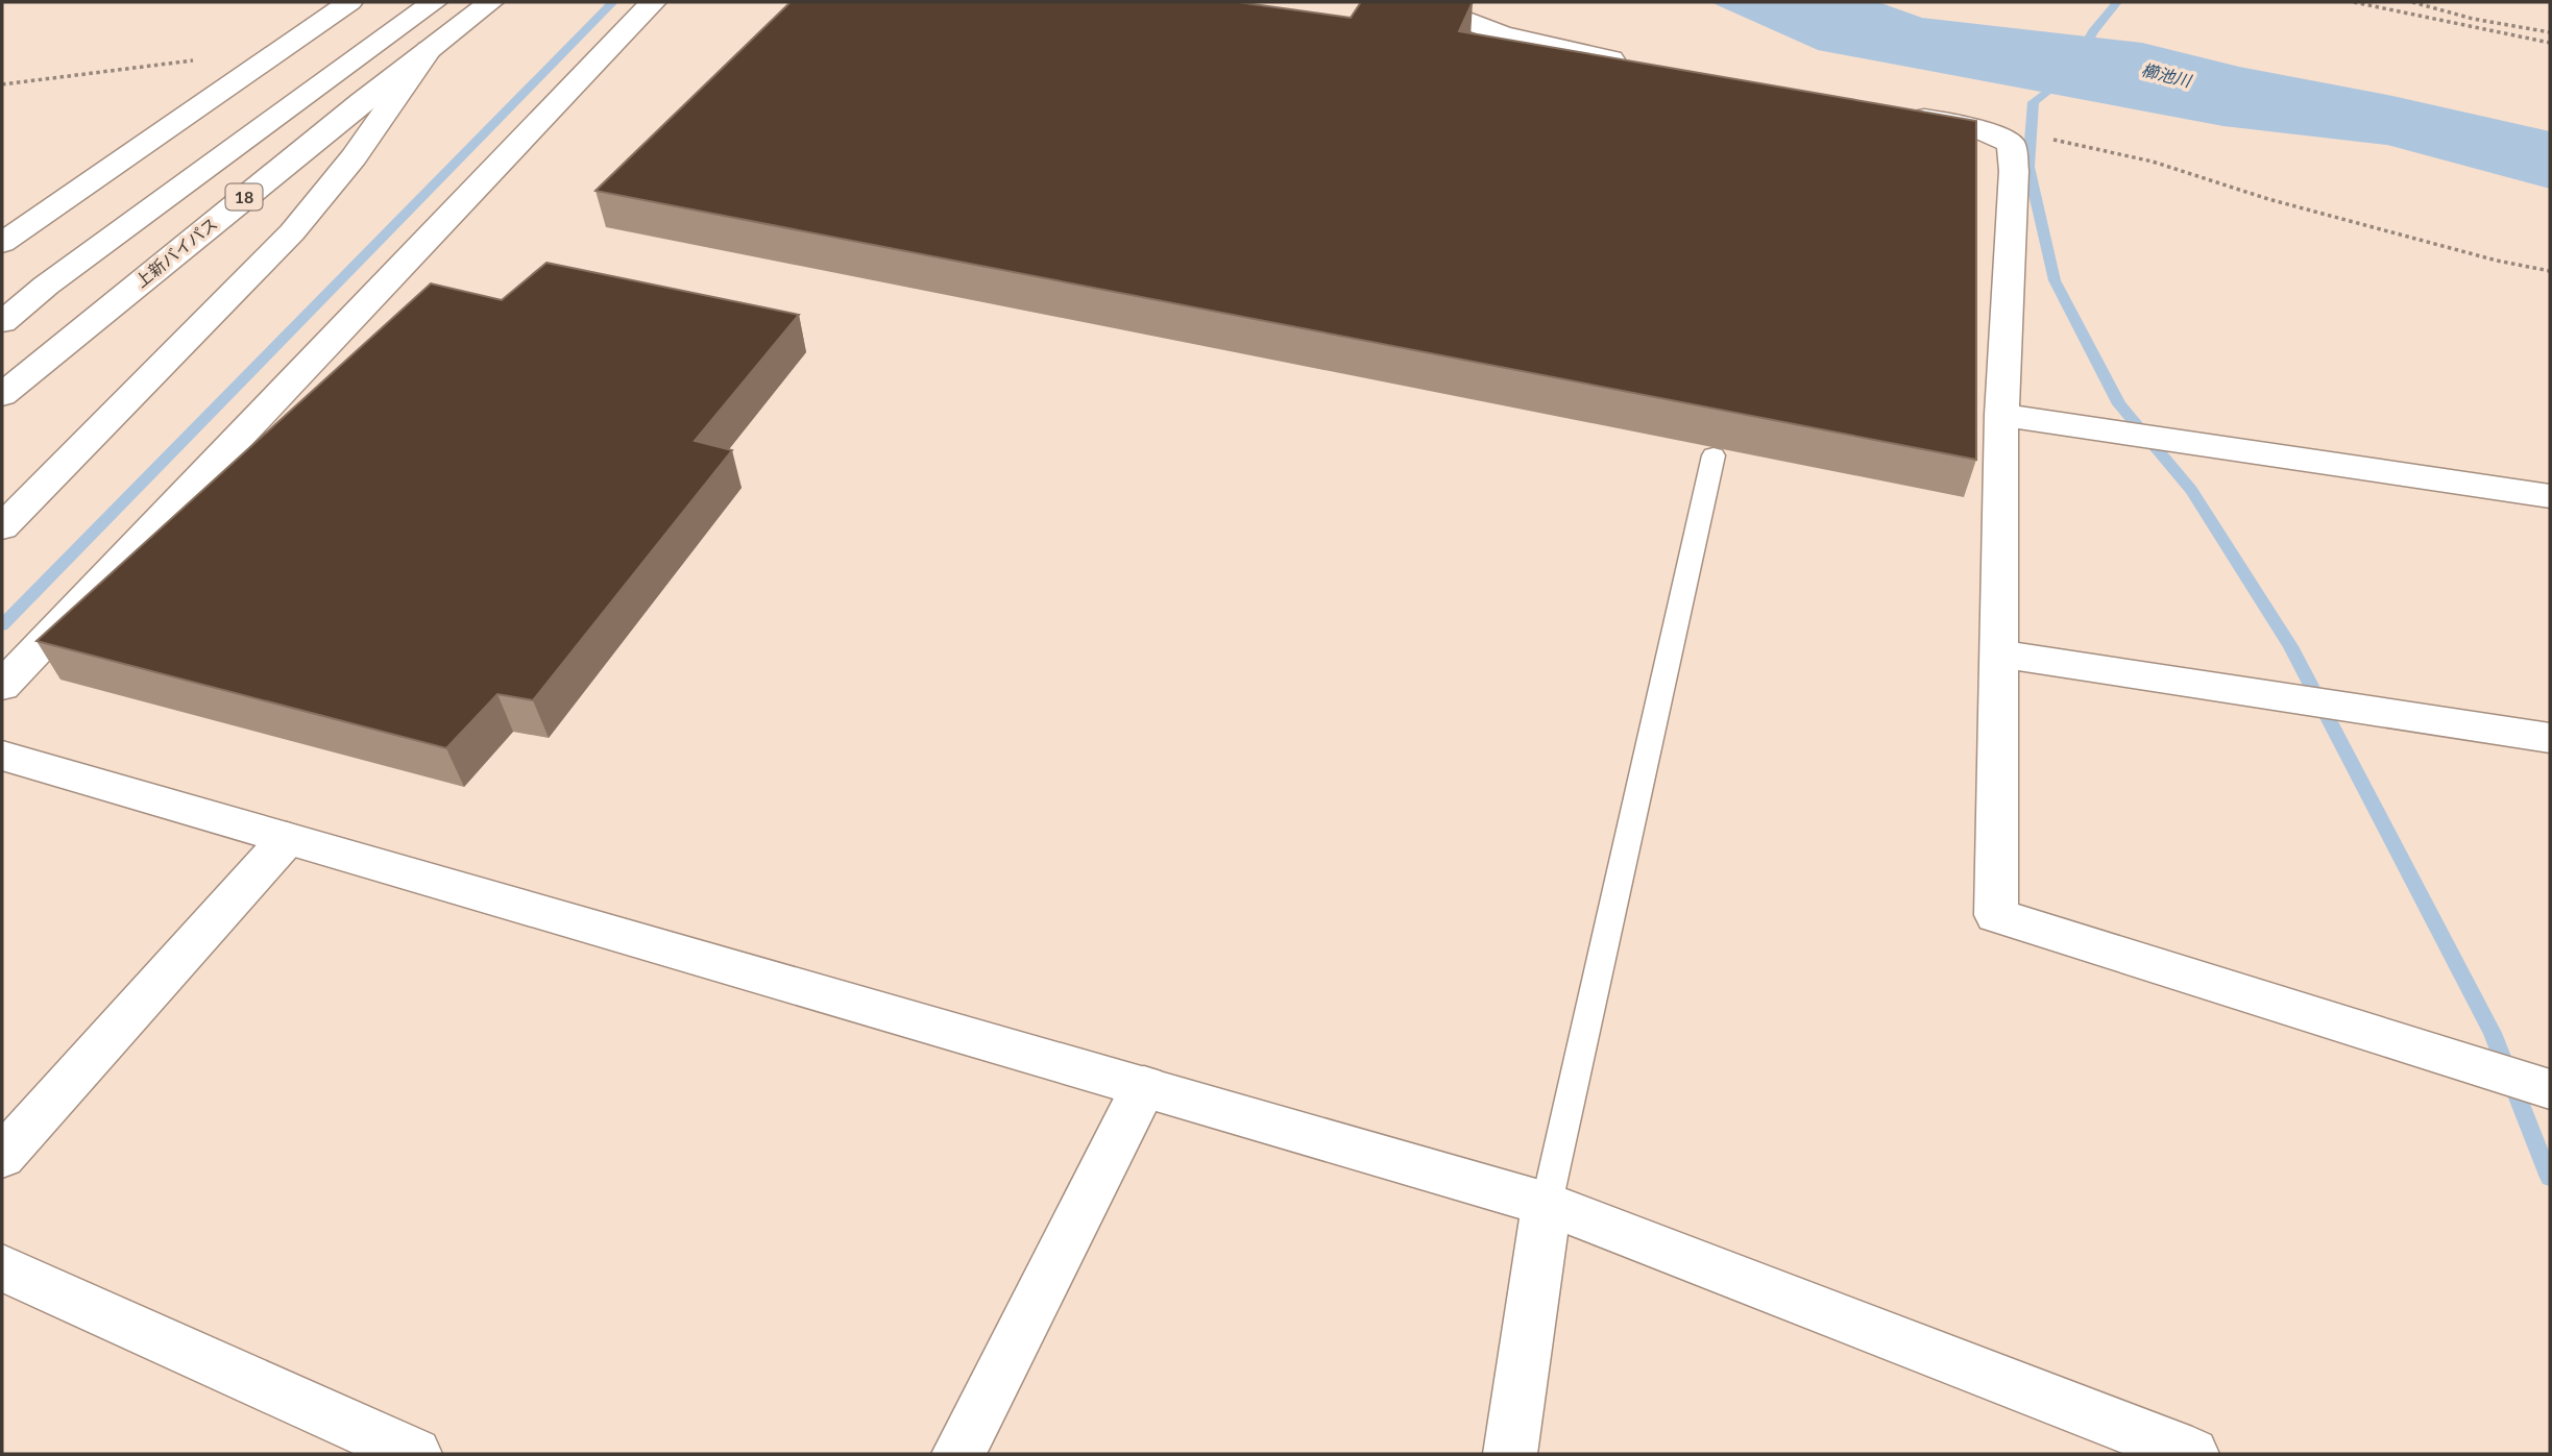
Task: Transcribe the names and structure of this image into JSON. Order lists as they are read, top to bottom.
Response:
{
  "streets": {
    "main road": ["18", "上新バイパス"]
  },
  "water": ["櫛池川"]
}
